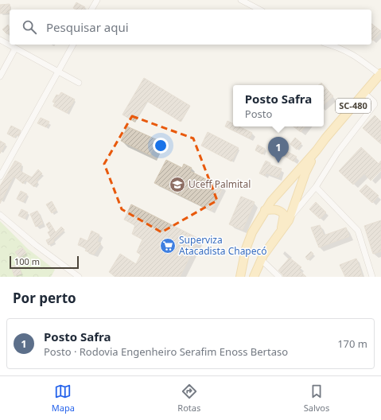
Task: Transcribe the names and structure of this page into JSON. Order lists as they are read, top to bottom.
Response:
{
  "streets": {
    "main road": ["SC-480"]
  },
  "places": {
    "school or university": ["Uceff Palmital"],
    "supermarket": ["Superviza Atacadista Chapecó"]
  },
  "scale_bar": "100 m",
  "page": {
    "search": "Pesquisar aqui",
    "popup": ["Posto Safra", "Posto"],
    "pins": "1",
    "scale": "100 m",
    "heading": "Por perto",
    "list": [
      {
        "mark": "1",
        "name": "Posto Safra",
        "note": "Posto · Rodovia Engenheiro Serafim Enoss Bertaso",
        "value": "170 m"
      }
    ],
    "nav": ["Mapa", "Rotas", "Salvos"]
  }
}
